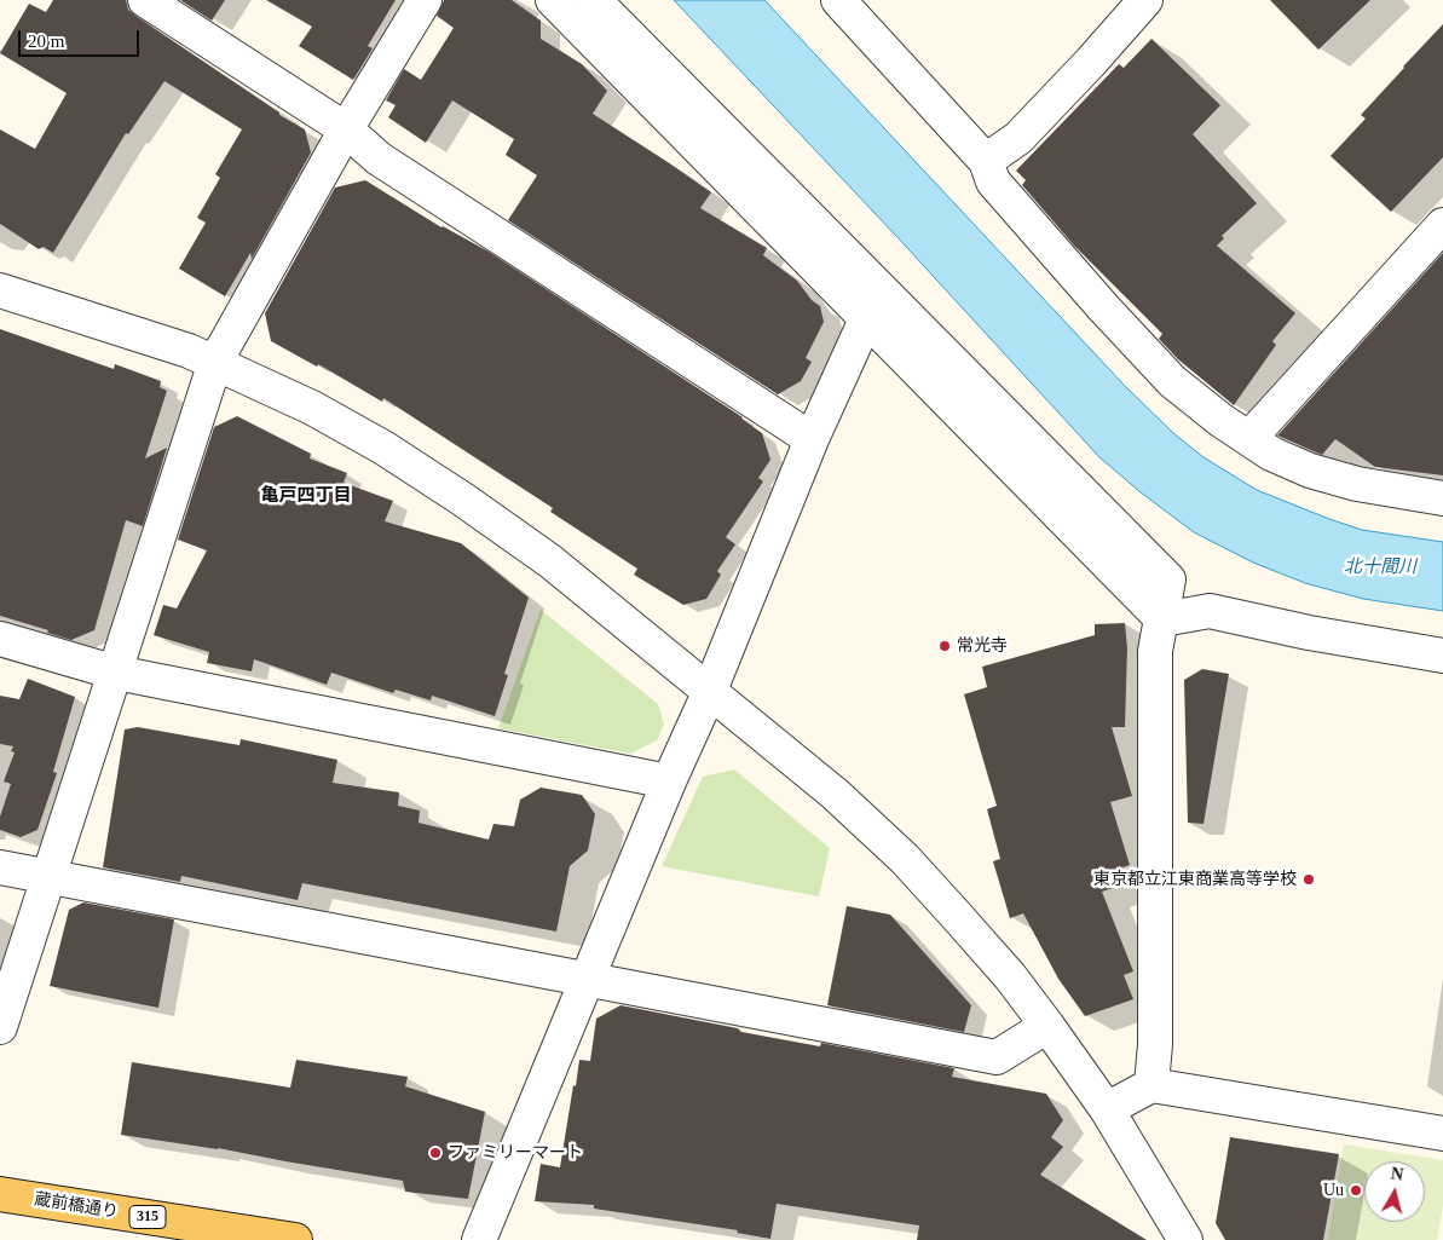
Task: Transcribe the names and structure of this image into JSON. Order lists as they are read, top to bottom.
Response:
{
  "streets": {
    "main road": ["蔵前橋通り", "315"]
  },
  "districts": ["亀戸四丁目"],
  "water": ["北十間川"],
  "places": [
    "常光寺",
    "東京都立江東商業高等学校",
    "ファミリーマート",
    "Uu"
  ],
  "scale_bar": "20 m",
  "north": "top"
}
